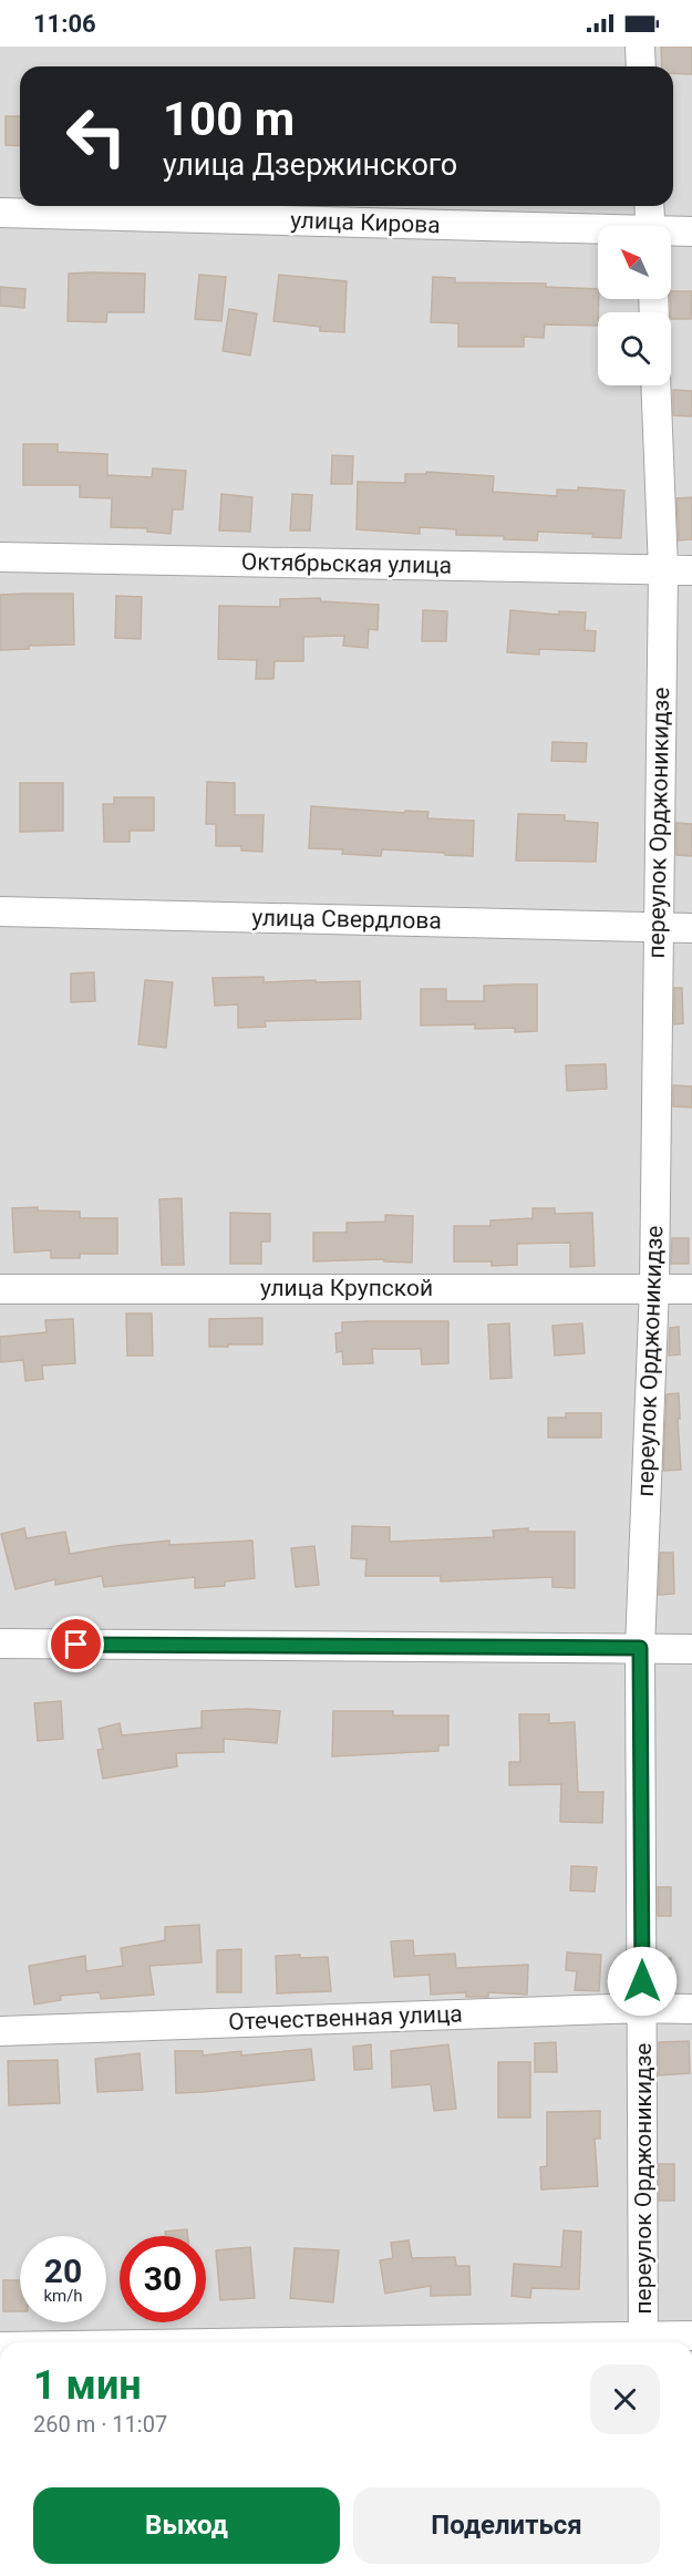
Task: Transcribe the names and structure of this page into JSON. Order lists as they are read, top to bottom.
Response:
{
  "streets": {
    "street": [
      "улица Кирова",
      "Октябрьская улица",
      "переулок Орджоникидзе",
      "улица Свердлова",
      "улица Крупской",
      "Отечественная улица"
    ]
  },
  "crossings": [
    ["Октябрьская улица", "переулок Орджоникидзе"],
    ["переулок Орджоникидзе", "улица Свердлова"],
    ["переулок Орджоникидзе", "улица Крупской"],
    ["переулок Орджоникидзе", "Отечественная улица"]
  ],
  "north": "top left",
  "page": {
    "status": "11:06",
    "turn": ["100 m", "улица Дзержинского"],
    "speed": "20 km/h",
    "limit": "30",
    "heading": ["1 мин", "260 m · 11:07"],
    "buttons": ["Выход", "Поделиться"]
  }
}
